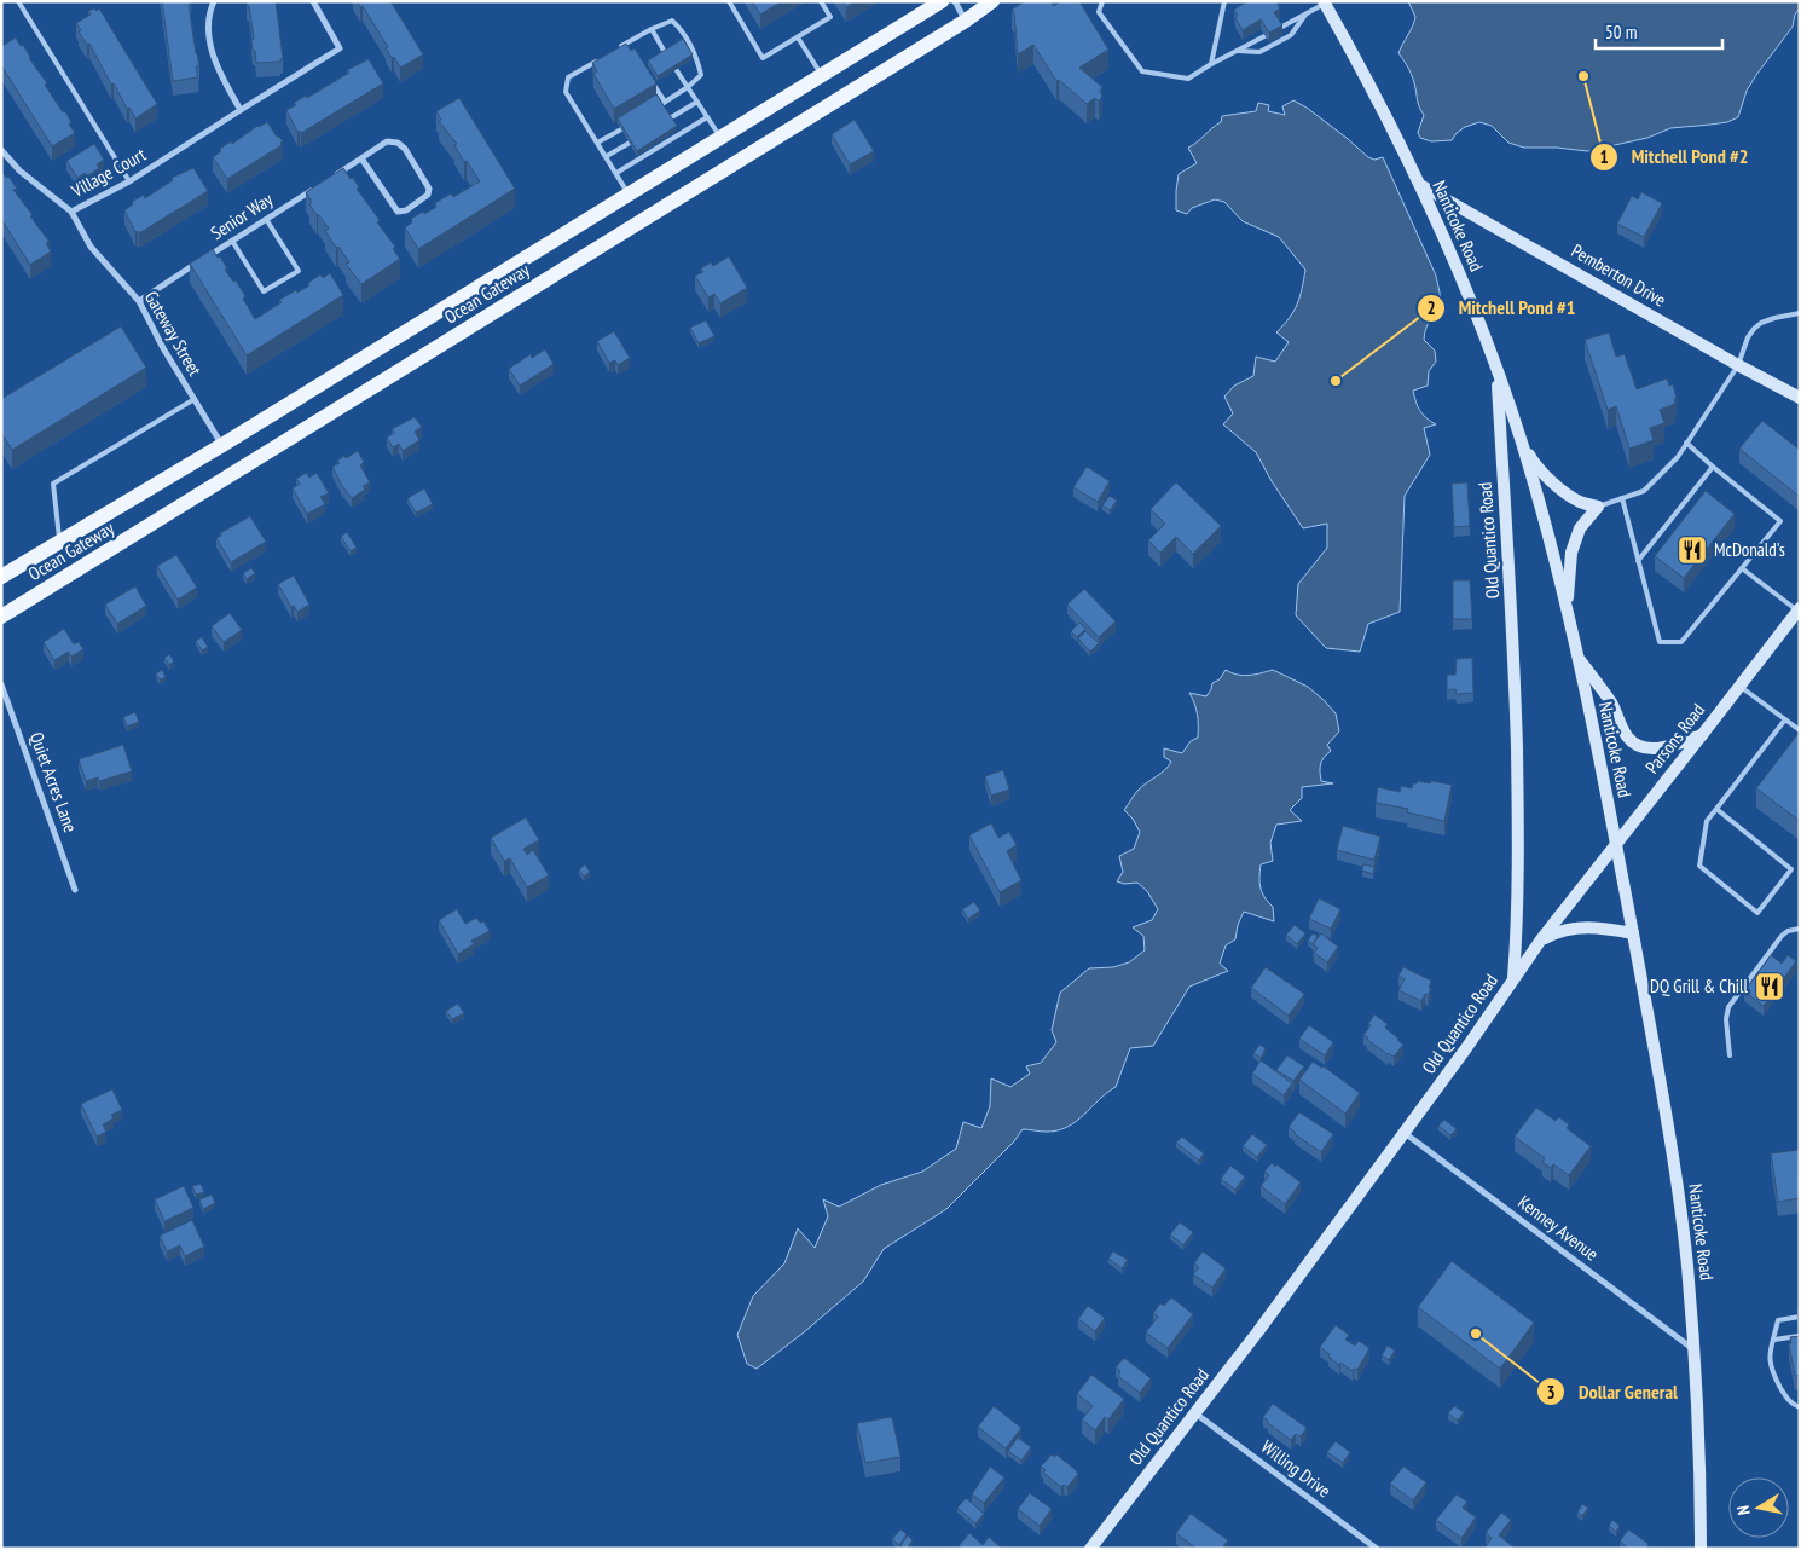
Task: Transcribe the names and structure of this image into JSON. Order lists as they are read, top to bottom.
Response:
{
  "streets": {
    "main road": ["Ocean Gateway"],
    "street": [
      "Village Court",
      "Senior Way",
      "Nanticoke Road",
      "Pemberton Drive",
      "Gateway Street",
      "Old Quantico Road",
      "Parsons Road",
      "Quiet Acres Lane",
      "Kenney Avenue",
      "Willing Drive"
    ]
  },
  "crossings": [
    ["Village Court", "Gateway Street"],
    ["Senior Way", "Gateway Street"],
    ["Nanticoke Road", "Pemberton Drive"],
    ["Nanticoke Road", "Old Quantico Road"],
    ["Nanticoke Road", "Parsons Road"],
    ["Nanticoke Road", "Kenney Avenue"],
    ["Ocean Gateway", "Gateway Street"],
    ["Old Quantico Road", "Parsons Road"],
    ["Old Quantico Road", "Kenney Avenue"],
    ["Old Quantico Road", "Willing Drive"]
  ],
  "places": {
    "other": ["Mitchell Pond #2", "Mitchell Pond #1", "Dollar General"],
    "restaurant": ["McDonald's", "DQ Grill & Chill"]
  },
  "scale_bar": "50 m",
  "north": "left"
}
